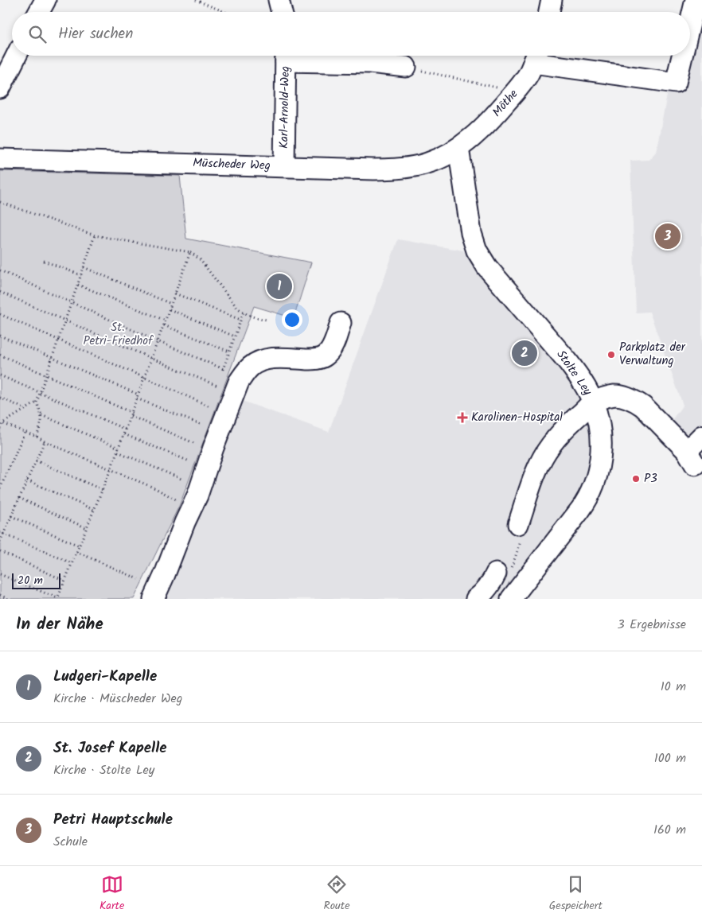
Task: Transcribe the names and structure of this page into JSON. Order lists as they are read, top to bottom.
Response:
{
  "streets": {
    "street": [
      "Möthe",
      "Karl-Arnold-Weg",
      "Müscheder Weg",
      "Stolte Ley"
    ]
  },
  "crossings": [
    ["Möthe", "Müscheder Weg"],
    ["Möthe", "Stolte Ley"],
    ["Karl-Arnold-Weg", "Müscheder Weg"],
    ["Müscheder Weg", "Stolte Ley"]
  ],
  "parks": ["St. Petri-Friedhof"],
  "places": {
    "other": ["Parkplatz der Verwaltung", "P3"],
    "health": ["Karolinen-Hospital"]
  },
  "scale_bar": "20 m",
  "page": {
    "search": "Hier suchen",
    "pins": ["3", "1", "2"],
    "scale": "20 m",
    "heading": ["In der Nähe", "3 Ergebnisse"],
    "list": [
      {
        "mark": "1",
        "name": "Ludgeri-Kapelle",
        "note": "Kirche · Müscheder Weg",
        "value": "10 m"
      },
      {
        "mark": "2",
        "name": "St. Josef Kapelle",
        "note": "Kirche · Stolte Ley",
        "value": "100 m"
      },
      {
        "mark": "3",
        "name": "Petri Hauptschule",
        "note": "Schule",
        "value": "160 m"
      }
    ],
    "nav": ["Karte", "Route", "Gespeichert"]
  }
}
